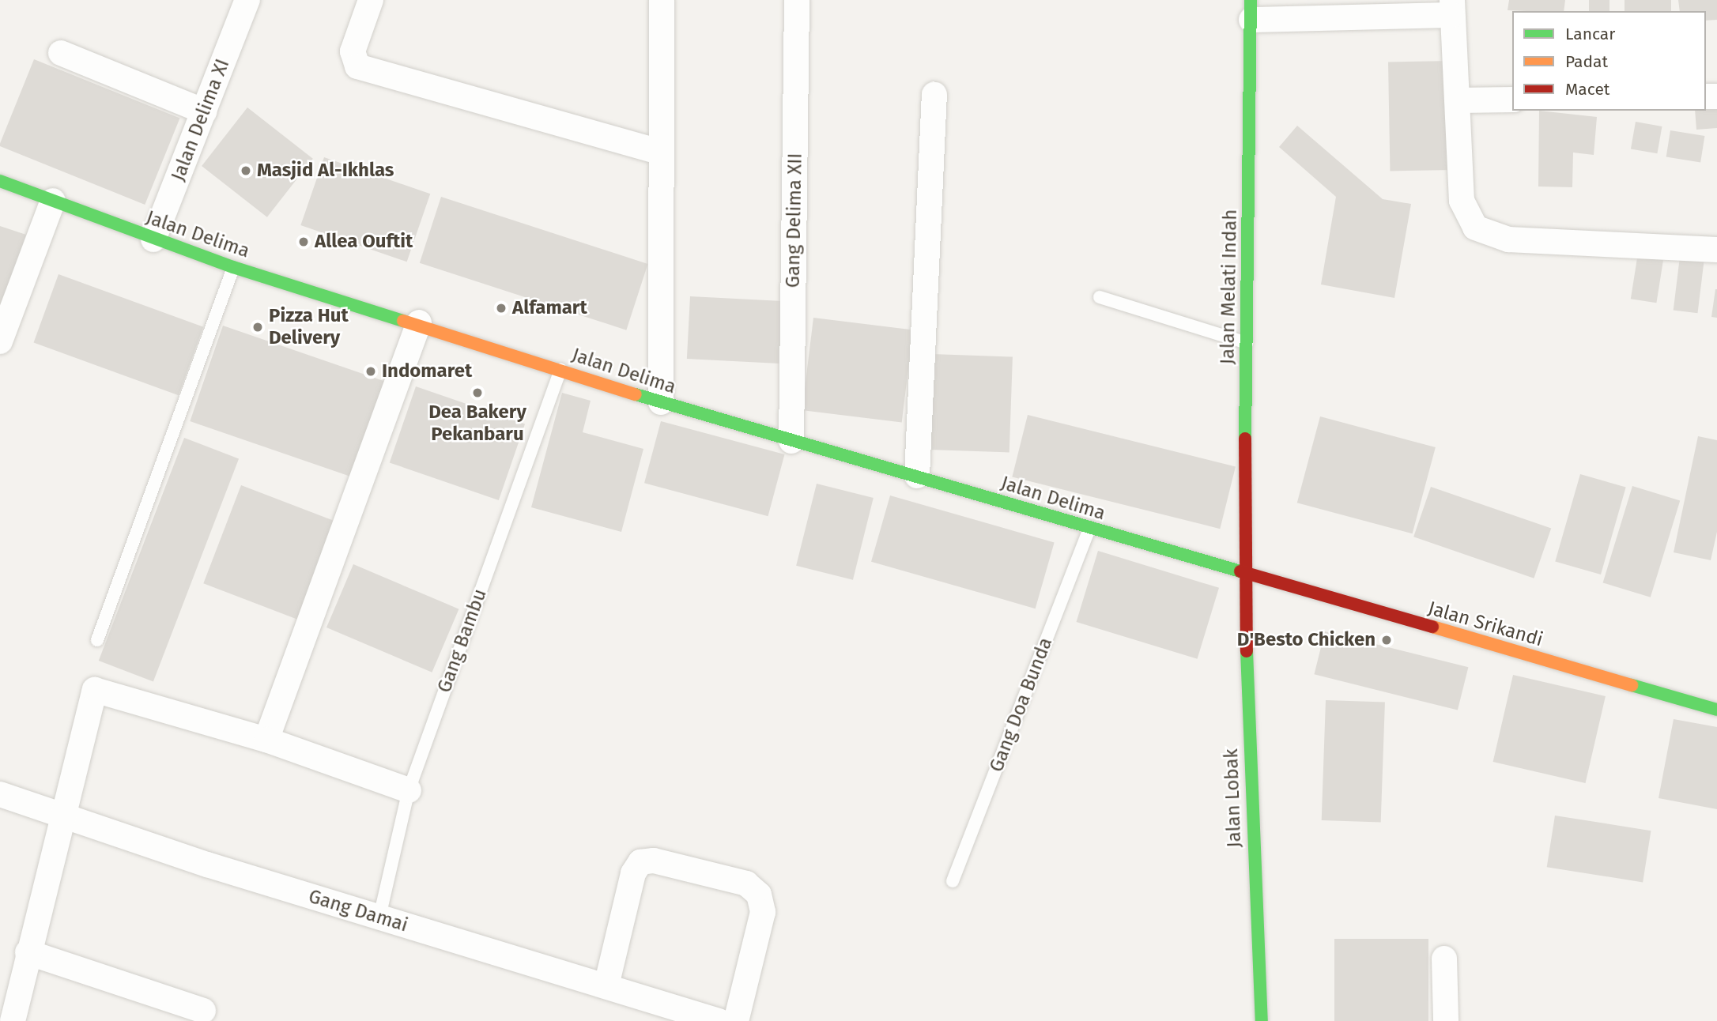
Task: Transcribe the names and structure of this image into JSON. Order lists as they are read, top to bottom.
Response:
{
  "streets": {
    "main road": [
      "Jalan Delima",
      "Jalan Melati Indah",
      "Jalan Srikandi",
      "Jalan Lobak"
    ],
    "street": ["Jalan Delima XI", "Gang Delima XII", "Gang Damai"],
    "lane": ["Gang Bambu", "Gang Doa Bunda"]
  },
  "crossings": [
    ["Jalan Delima XI", "Jalan Delima"],
    ["Gang Delima XII", "Jalan Delima"],
    ["Jalan Delima", "Jalan Melati Indah"],
    ["Jalan Delima", "Jalan Srikandi"],
    ["Jalan Delima", "Gang Bambu"],
    ["Jalan Delima", "Gang Doa Bunda"],
    ["Jalan Delima", "Jalan Lobak"],
    ["Jalan Melati Indah", "Jalan Srikandi"],
    ["Jalan Melati Indah", "Jalan Lobak"],
    ["Jalan Srikandi", "Jalan Lobak"],
    ["Gang Bambu", "Gang Damai"]
  ],
  "places": [
    "Masjid Al-Ikhlas",
    "Allea Ouftit",
    "Alfamart",
    "Pizza Hut Delivery",
    "Indomaret",
    "Dea Bakery Pekanbaru",
    "D'Besto Chicken"
  ],
  "legend": ["Lancar", "Padat", "Macet"]
}
